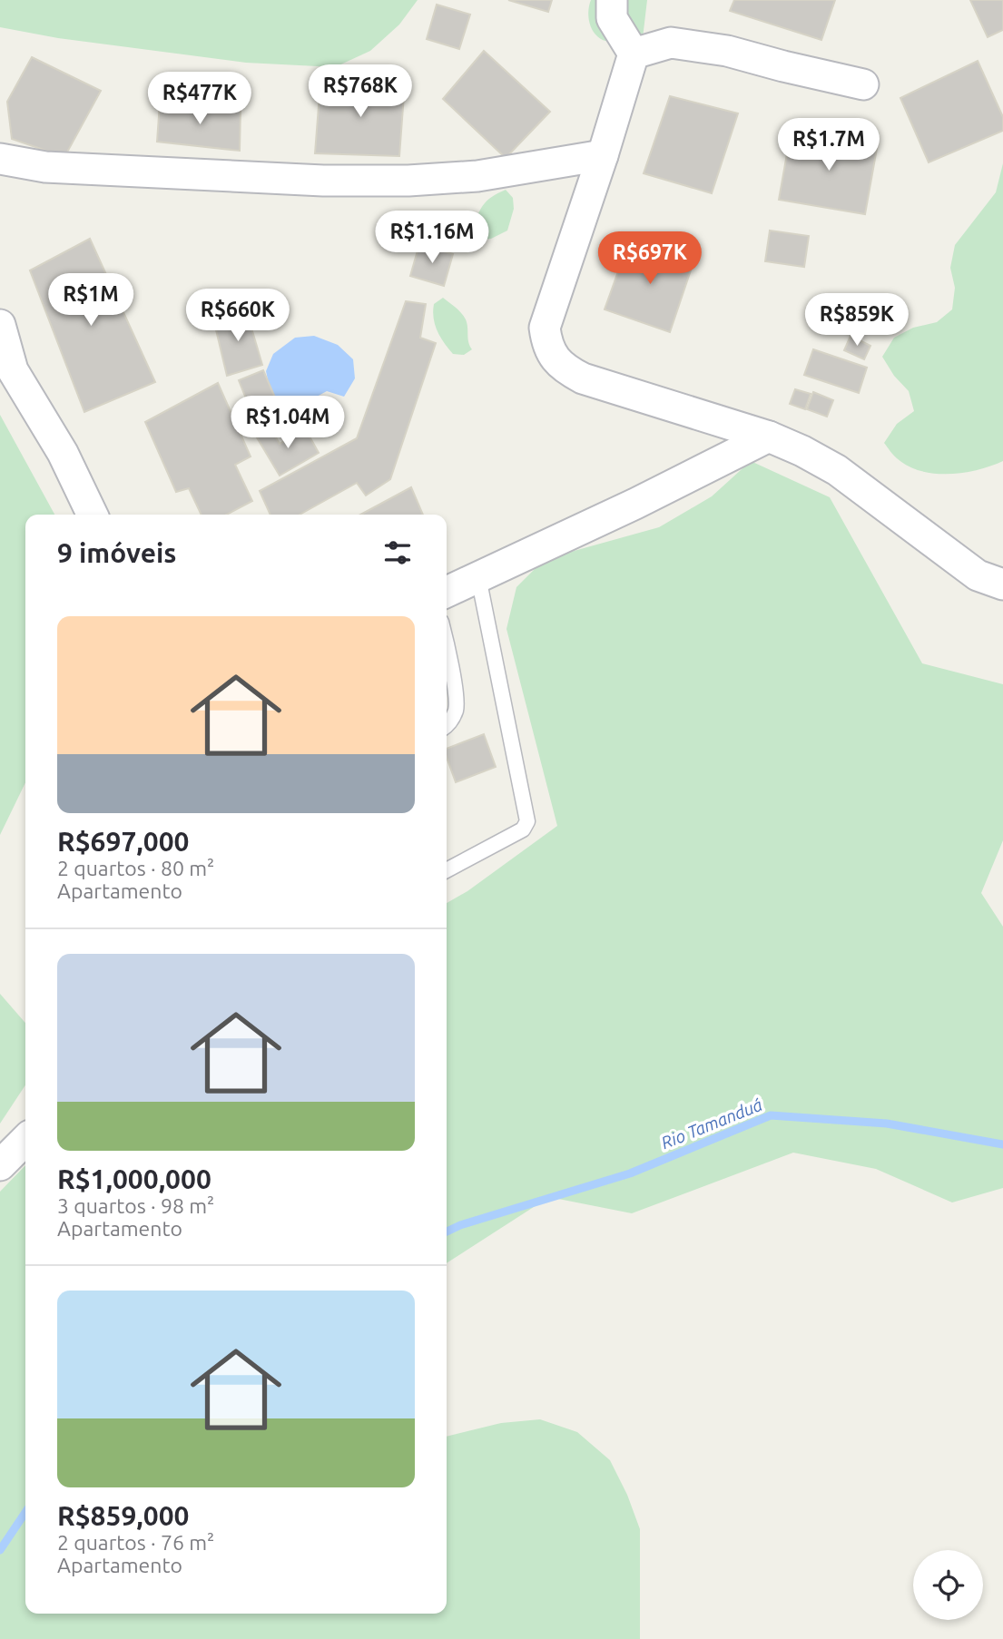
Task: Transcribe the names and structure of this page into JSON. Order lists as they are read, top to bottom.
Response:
{
  "water": ["Rio Tamanduá"],
  "page": {
    "price": [
      "R$768K",
      "R$477K",
      "R$1.7M",
      "R$1.16M",
      "R$697K",
      "R$1M",
      "R$660K",
      "R$859K",
      "R$1.04M"
    ],
    "heading": "9 imóveis",
    "list": [
      {
        "name": "R$697,000",
        "note": "2 quartos · 80 m² · Apartamento"
      },
      {
        "name": "R$1,000,000",
        "note": "3 quartos · 98 m² · Apartamento"
      },
      {
        "name": "R$859,000",
        "note": "2 quartos · 76 m² · Apartamento"
      }
    ]
  }
}
